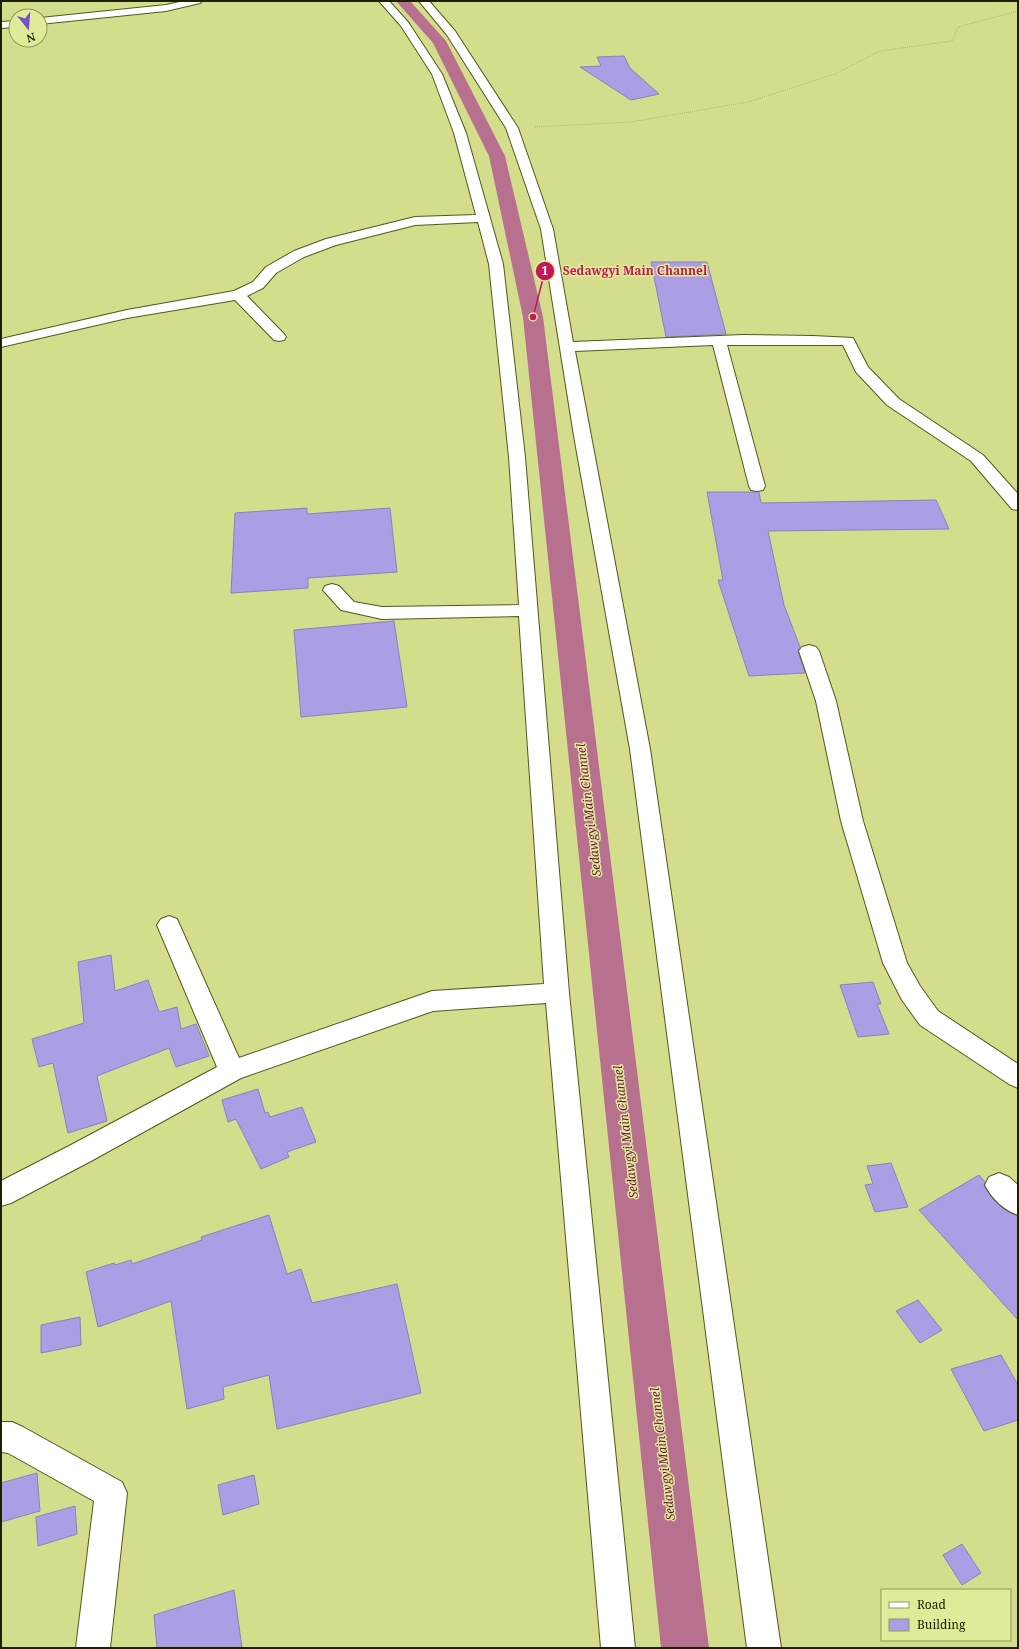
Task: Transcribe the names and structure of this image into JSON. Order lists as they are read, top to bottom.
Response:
{
  "water": ["Sedawgyi Main Channel"],
  "places": ["Sedawgyi Main Channel"],
  "legend": ["Road", "Building"],
  "north": "bottom"
}
